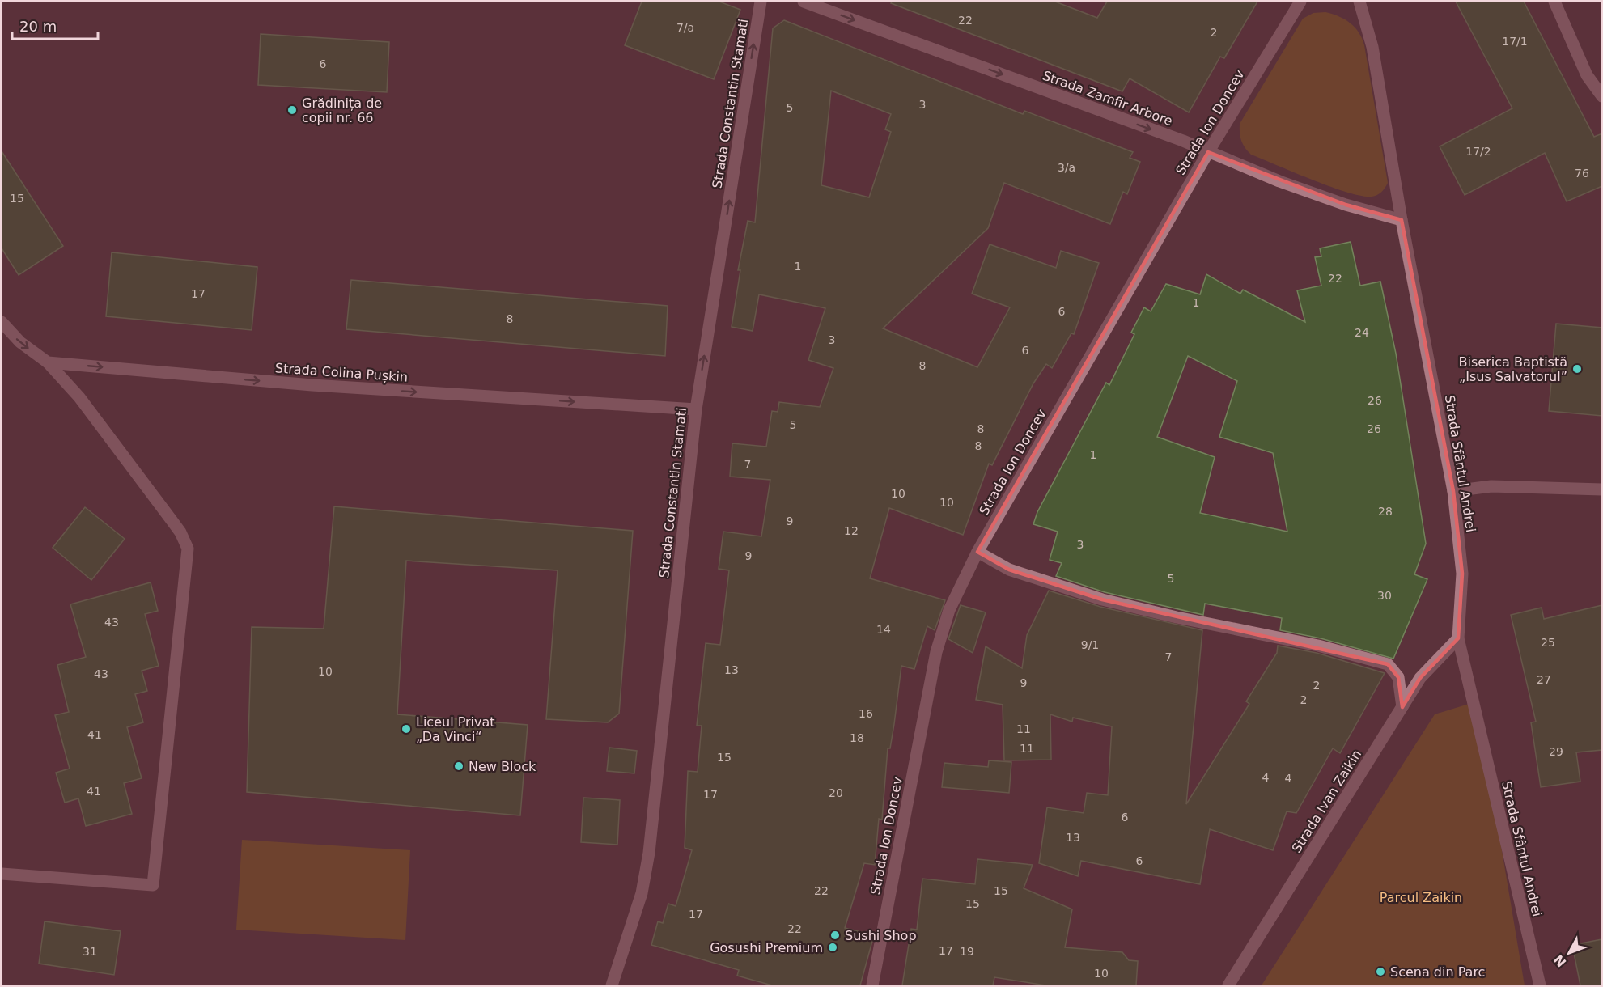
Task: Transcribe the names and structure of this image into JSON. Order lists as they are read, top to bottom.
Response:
{
  "streets": {
    "street": [
      "Strada Zamfir Arbore",
      "Strada Constantin Stamati",
      "Strada Ion Doncev",
      "Strada Colina Pușkin",
      "Strada Sfântul Andrei",
      "Strada Ivan Zaikin"
    ]
  },
  "crossings": [
    ["Strada Zamfir Arbore", "Strada Ion Doncev"],
    ["Strada Zamfir Arbore", "Strada Sfântul Andrei"],
    ["Strada Constantin Stamati", "Strada Colina Pușkin"],
    ["Strada Sfântul Andrei", "Strada Ivan Zaikin"]
  ],
  "one_way": ["Strada Zamfir Arbore", "Strada Constantin Stamati", "Strada Colina Pușkin"],
  "parks": ["Parcul Zaikin"],
  "places": [
    "Grădinița de copii nr. 66",
    "Biserica Baptistă „Isus Salvatorul”",
    "Liceul Privat „Da Vinci“",
    "New Block",
    "Sushi Shop",
    "Gosushi Premium",
    "Scena din Parc"
  ],
  "house_numbers": [
    "22",
    "7/a",
    "2",
    "17/1",
    "6",
    "3",
    "5",
    "17/2",
    "3/a",
    "76",
    "15",
    "1",
    "22",
    "17",
    "1",
    "6",
    "8",
    "24",
    "3",
    "6",
    "8",
    "26",
    "5",
    "8",
    "26",
    "8",
    "1",
    "7",
    "10",
    "10",
    "28",
    "9",
    "12",
    "3",
    "9",
    "5",
    "30",
    "43",
    "14",
    "25",
    "9/1",
    "7",
    "13",
    "10",
    "43",
    "27",
    "9",
    "2",
    "2",
    "16",
    "11",
    "41",
    "18",
    "11",
    "29",
    "15",
    "4",
    "4",
    "41",
    "20",
    "17",
    "6",
    "13",
    "6",
    "22",
    "15",
    "15",
    "17",
    "22",
    "17",
    "31",
    "19",
    "10"
  ],
  "scale_bar": "20 m",
  "north": "bottom left"
}
